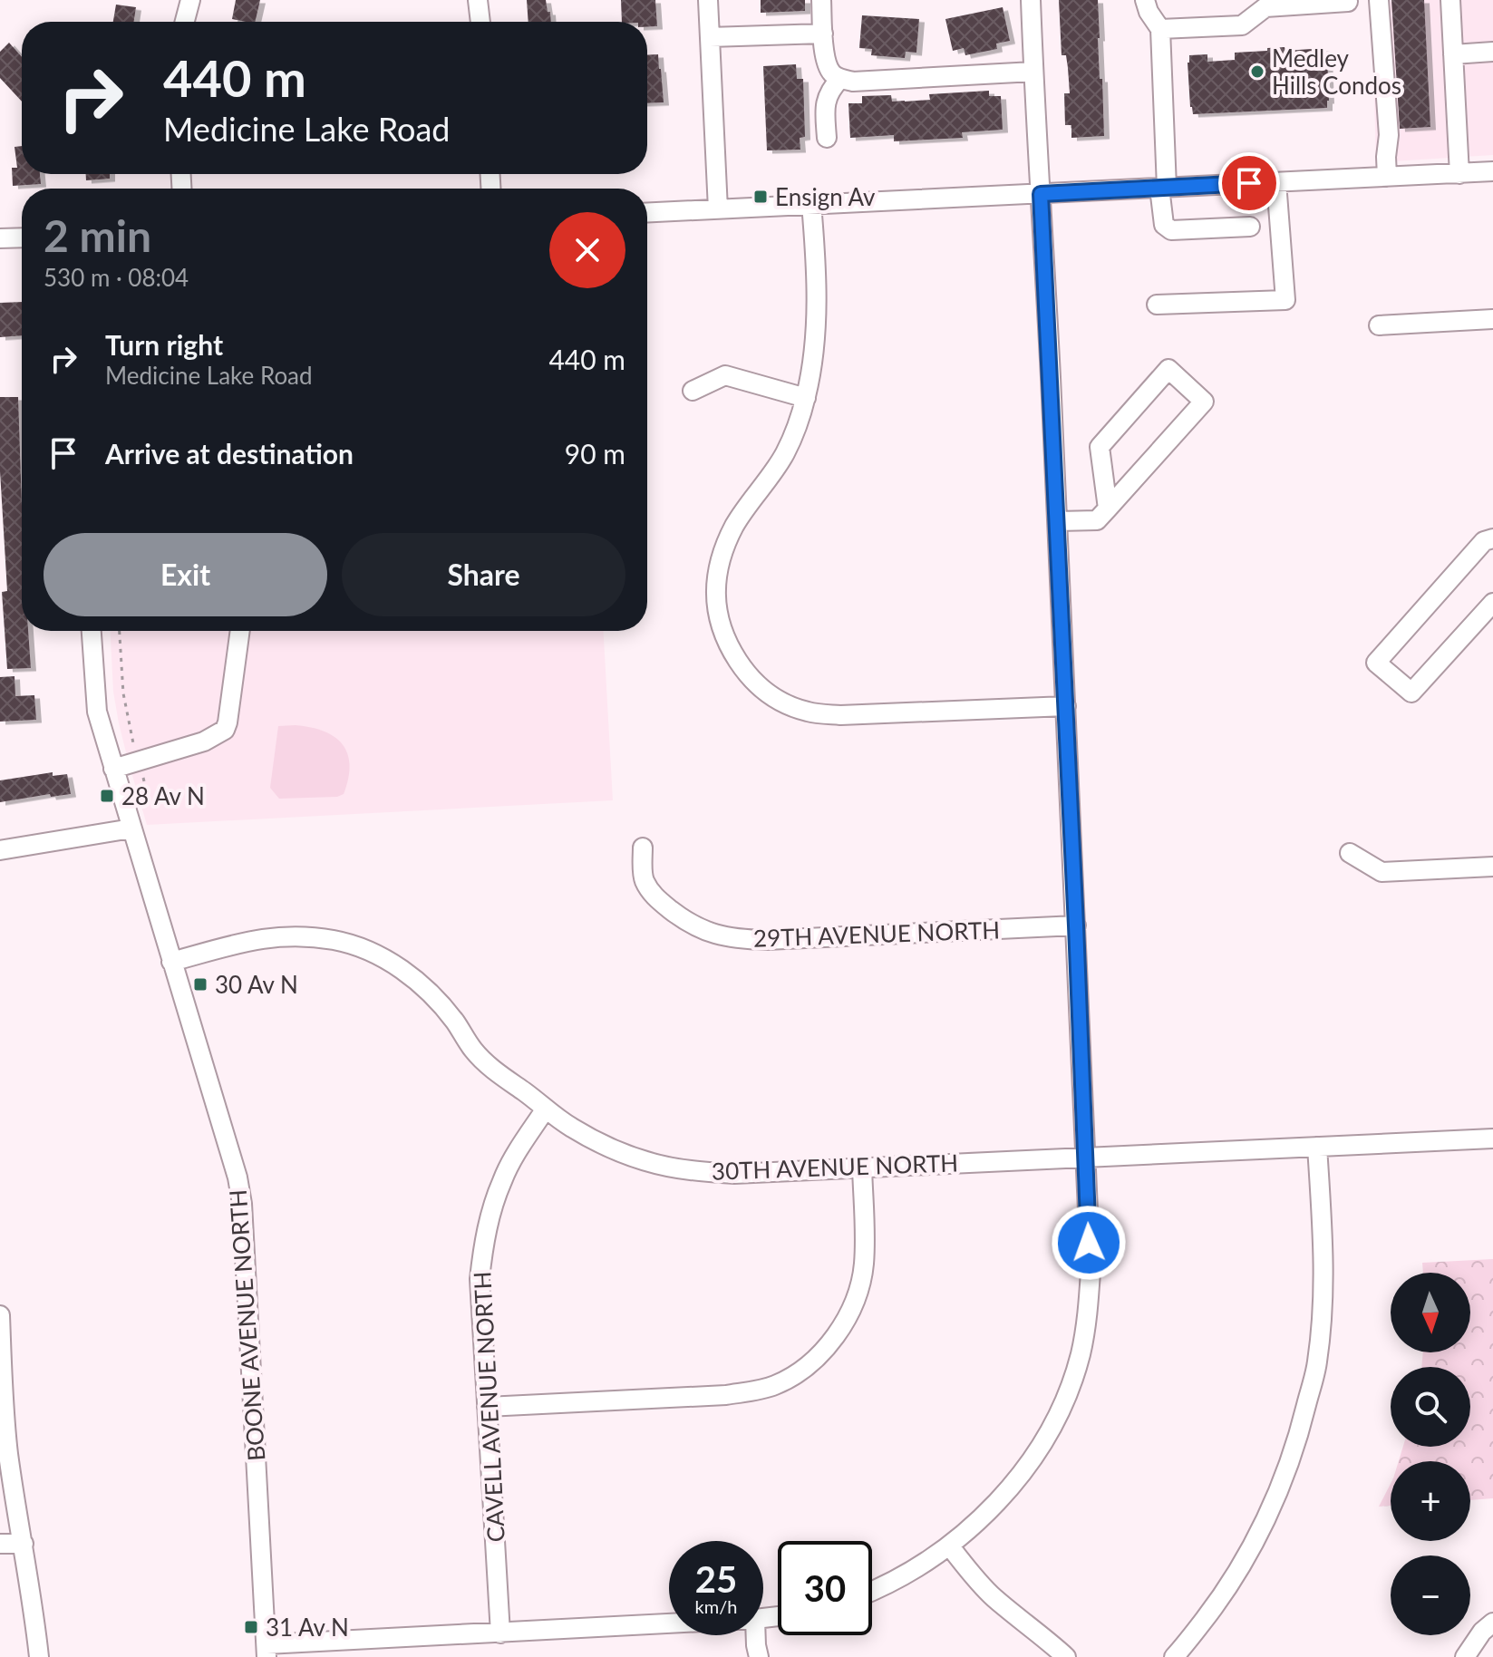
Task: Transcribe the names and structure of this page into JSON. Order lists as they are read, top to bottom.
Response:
{
  "streets": {
    "street": [
      "29TH AVENUE NORTH",
      "30TH AVENUE NORTH",
      "BOONE AVENUE NORTH",
      "CAVELL AVENUE NORTH"
    ]
  },
  "crossings": [
    ["30TH AVENUE NORTH", "BOONE AVENUE NORTH"],
    ["30TH AVENUE NORTH", "CAVELL AVENUE NORTH"]
  ],
  "places": {
    "other": ["Medley Hills Condos"],
    "transit": [
      "Ensign Av",
      "28 Av N",
      "30 Av N",
      "31 Av N"
    ]
  },
  "north": "bottom",
  "page": {
    "turn": ["440 m", "Medicine Lake Road"],
    "heading": ["2 min", "530 m · 08:04"],
    "list": [
      {
        "name": "Turn right",
        "note": "Medicine Lake Road",
        "value": "440 m"
      },
      {
        "name": "Arrive at destination",
        "value": "90 m"
      }
    ],
    "buttons": ["Exit", "Share"],
    "map_buttons": ["+", "−"],
    "speed": "25 km/h",
    "limit": "30"
  }
}
